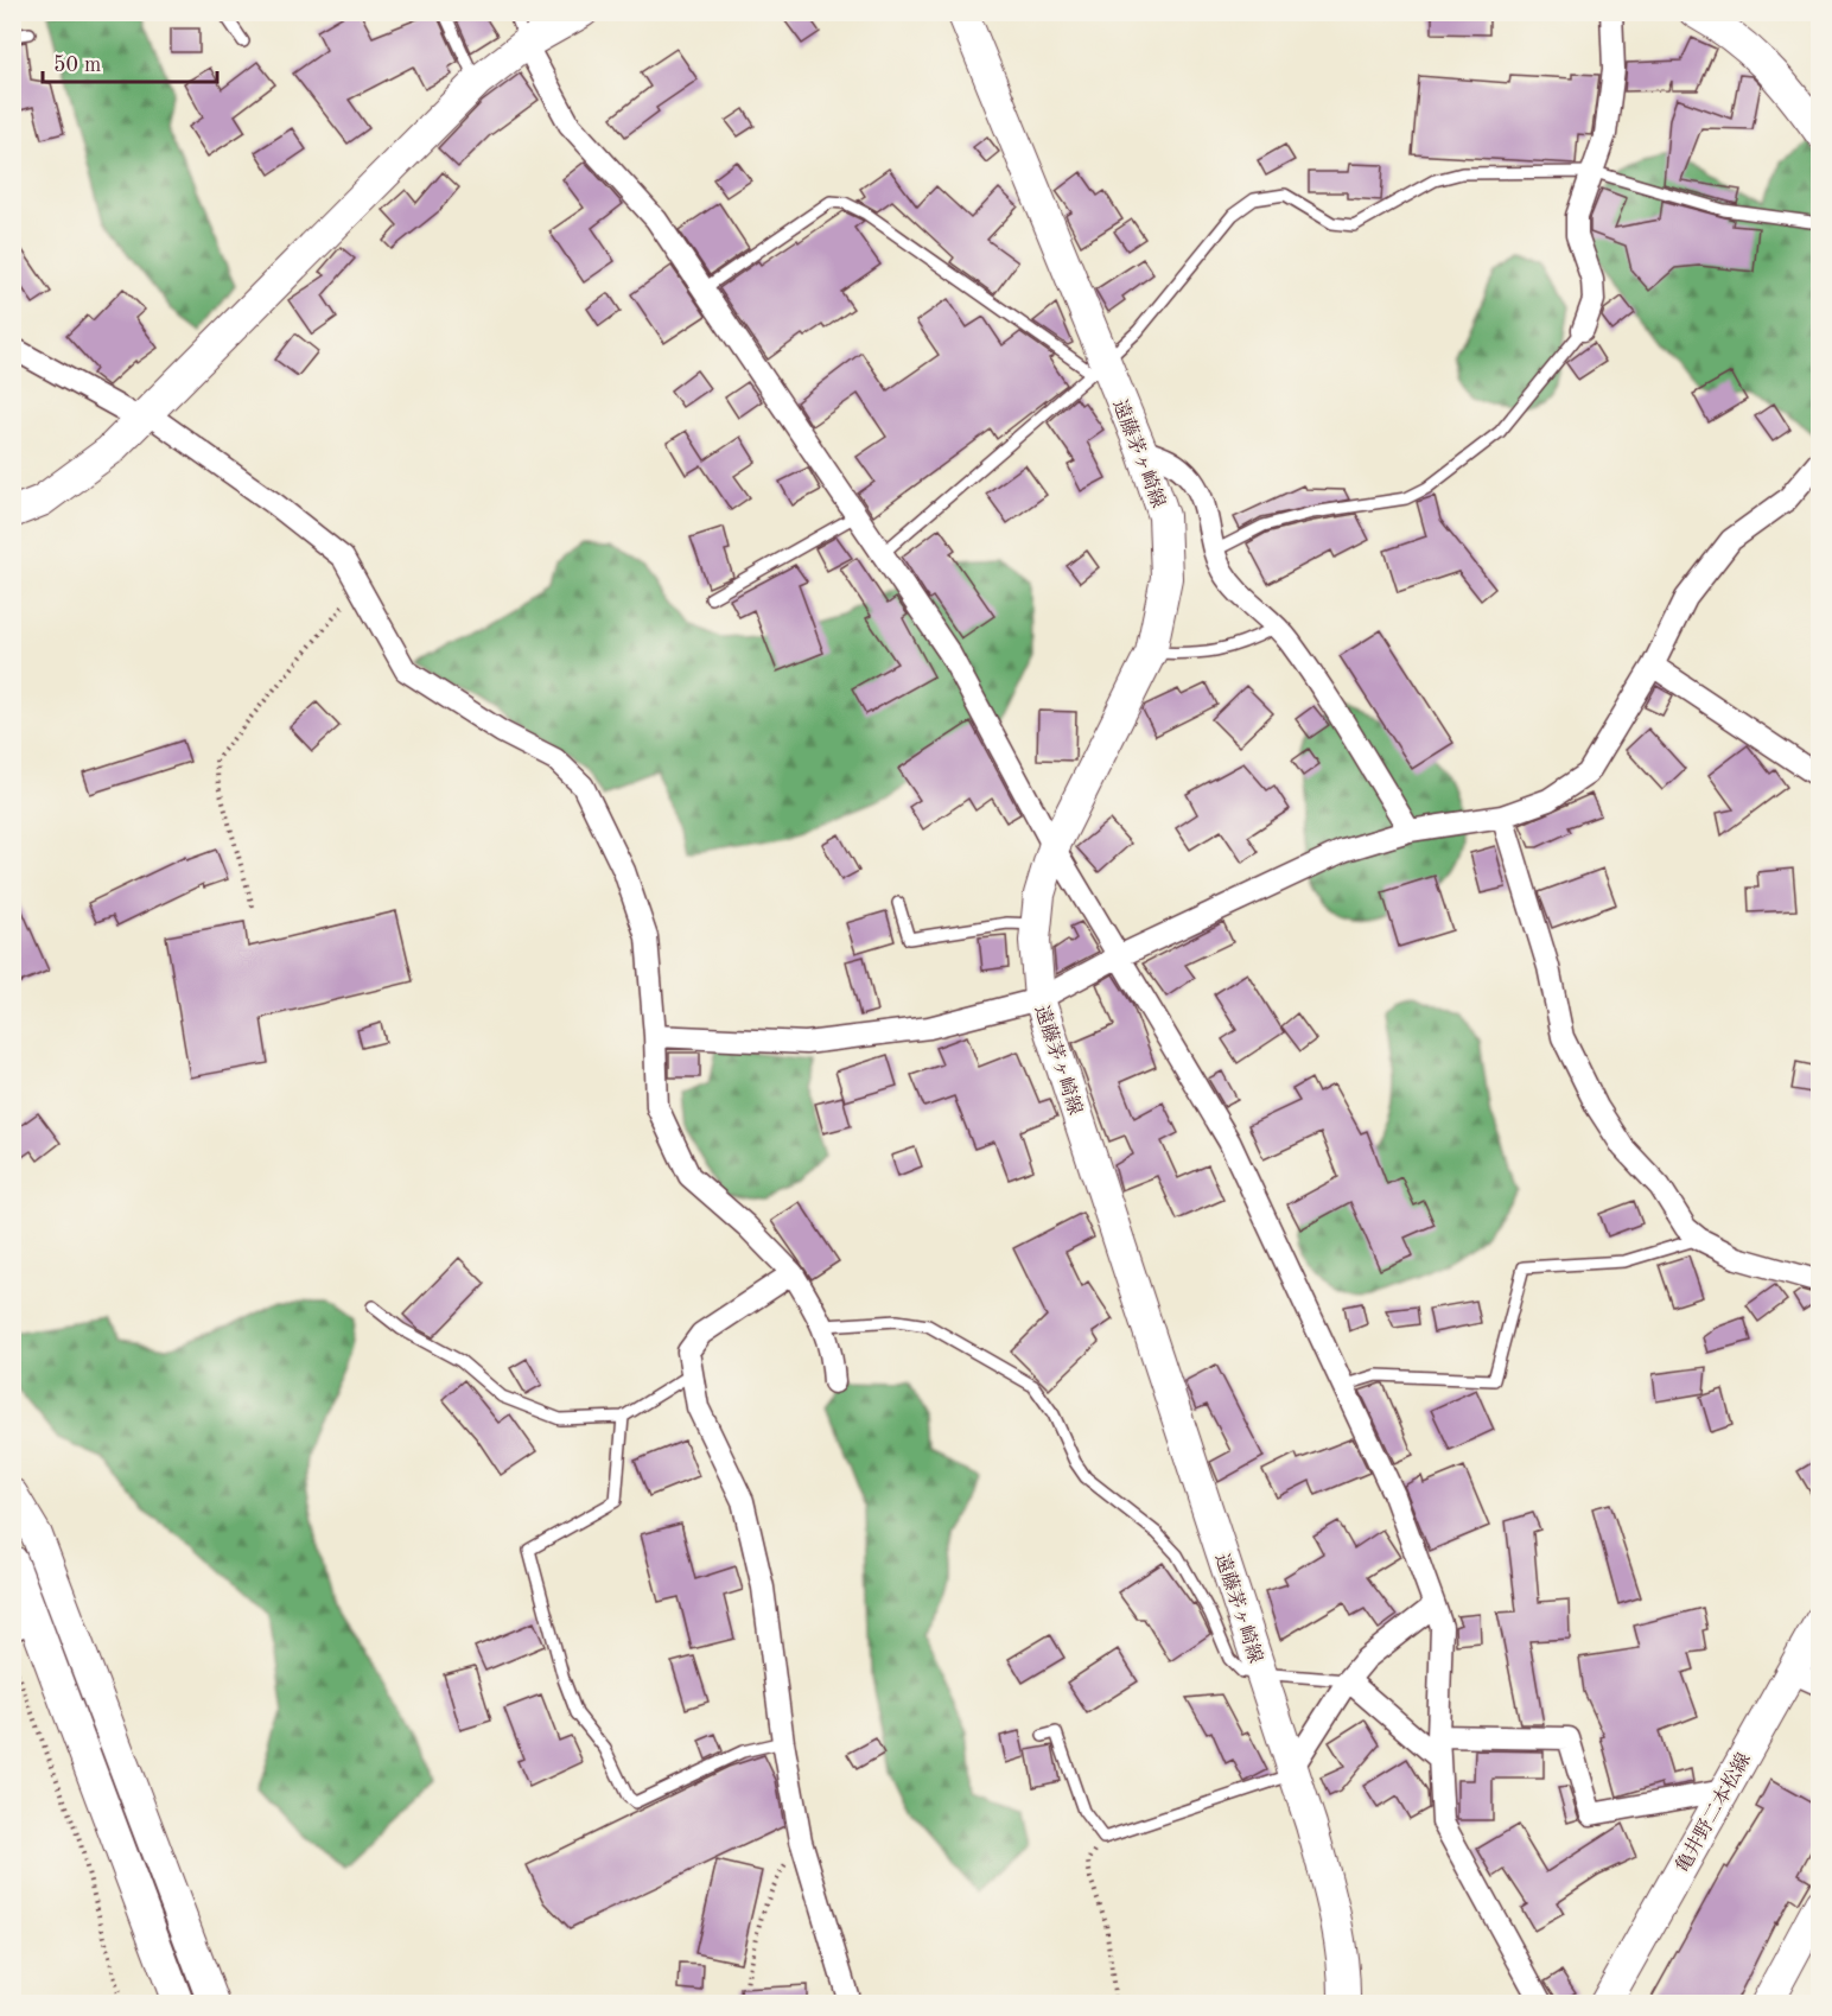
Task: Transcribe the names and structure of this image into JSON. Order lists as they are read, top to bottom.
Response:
{
  "streets": {
    "street": ["遠藤茅ヶ崎線", "亀井野二本松線"]
  },
  "scale_bar": "50 m"
}
